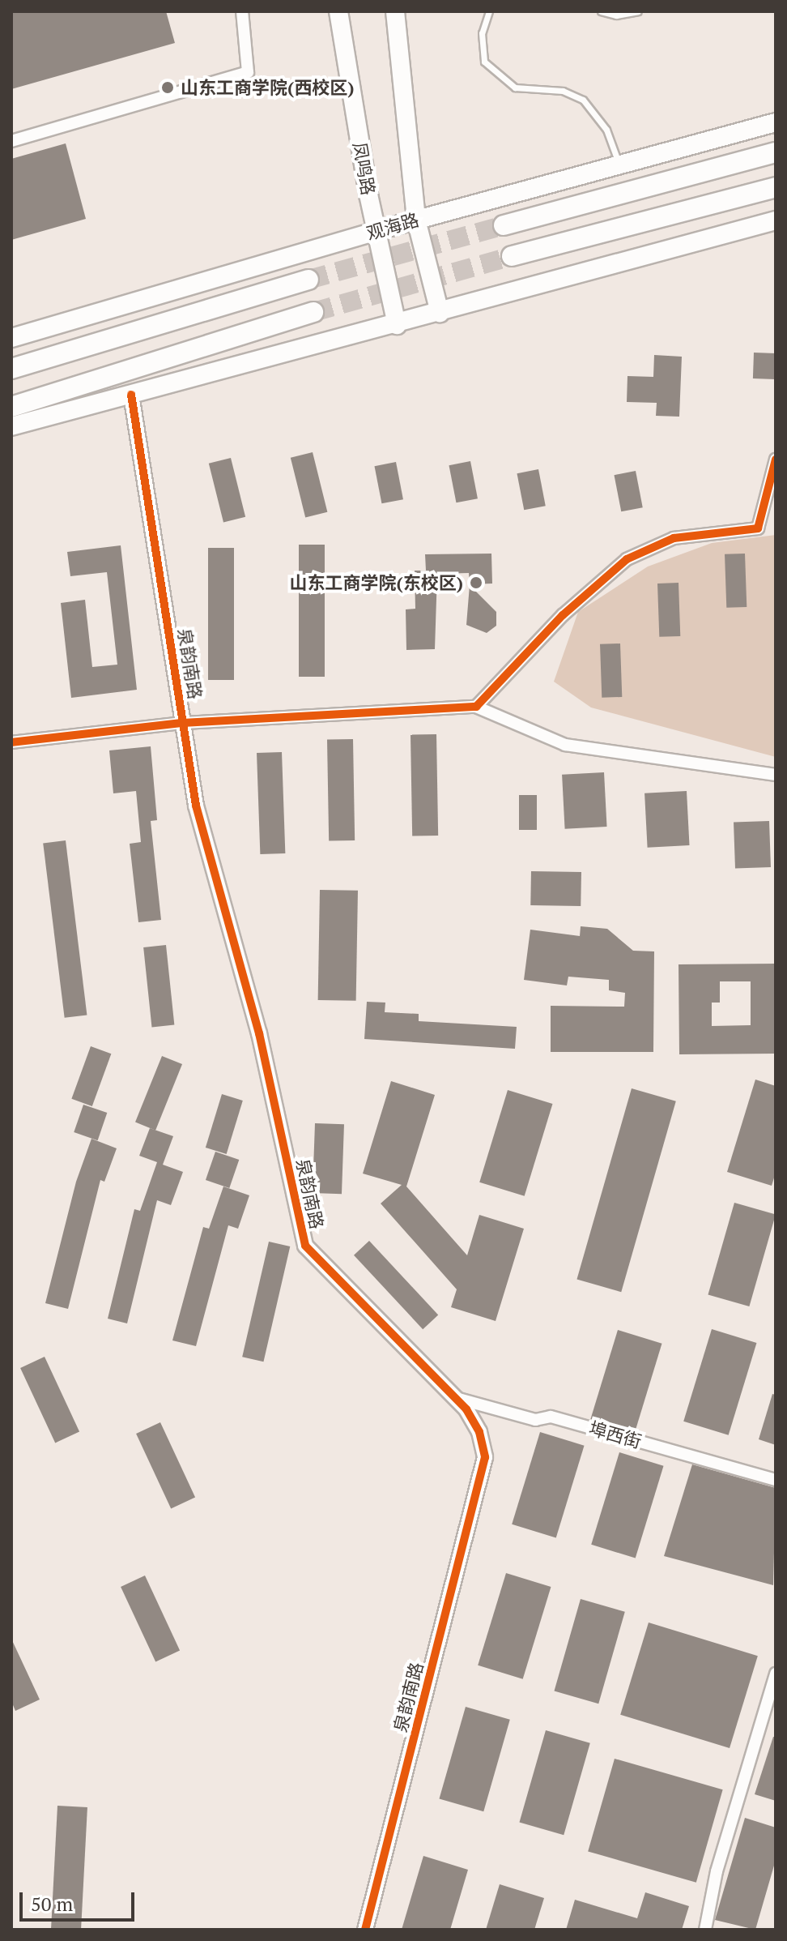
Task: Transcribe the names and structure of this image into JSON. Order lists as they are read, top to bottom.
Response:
{
  "streets": {
    "main road": ["凤鸣路", "观海路"],
    "street": ["泉韵南路", "埠西街"]
  },
  "crossings": [
    ["凤鸣路", "观海路"],
    ["泉韵南路", "埠西街"]
  ],
  "places": ["山东工商学院(西校区)", "山东工商学院(东校区)"],
  "scale_bar": "50 m"
}
